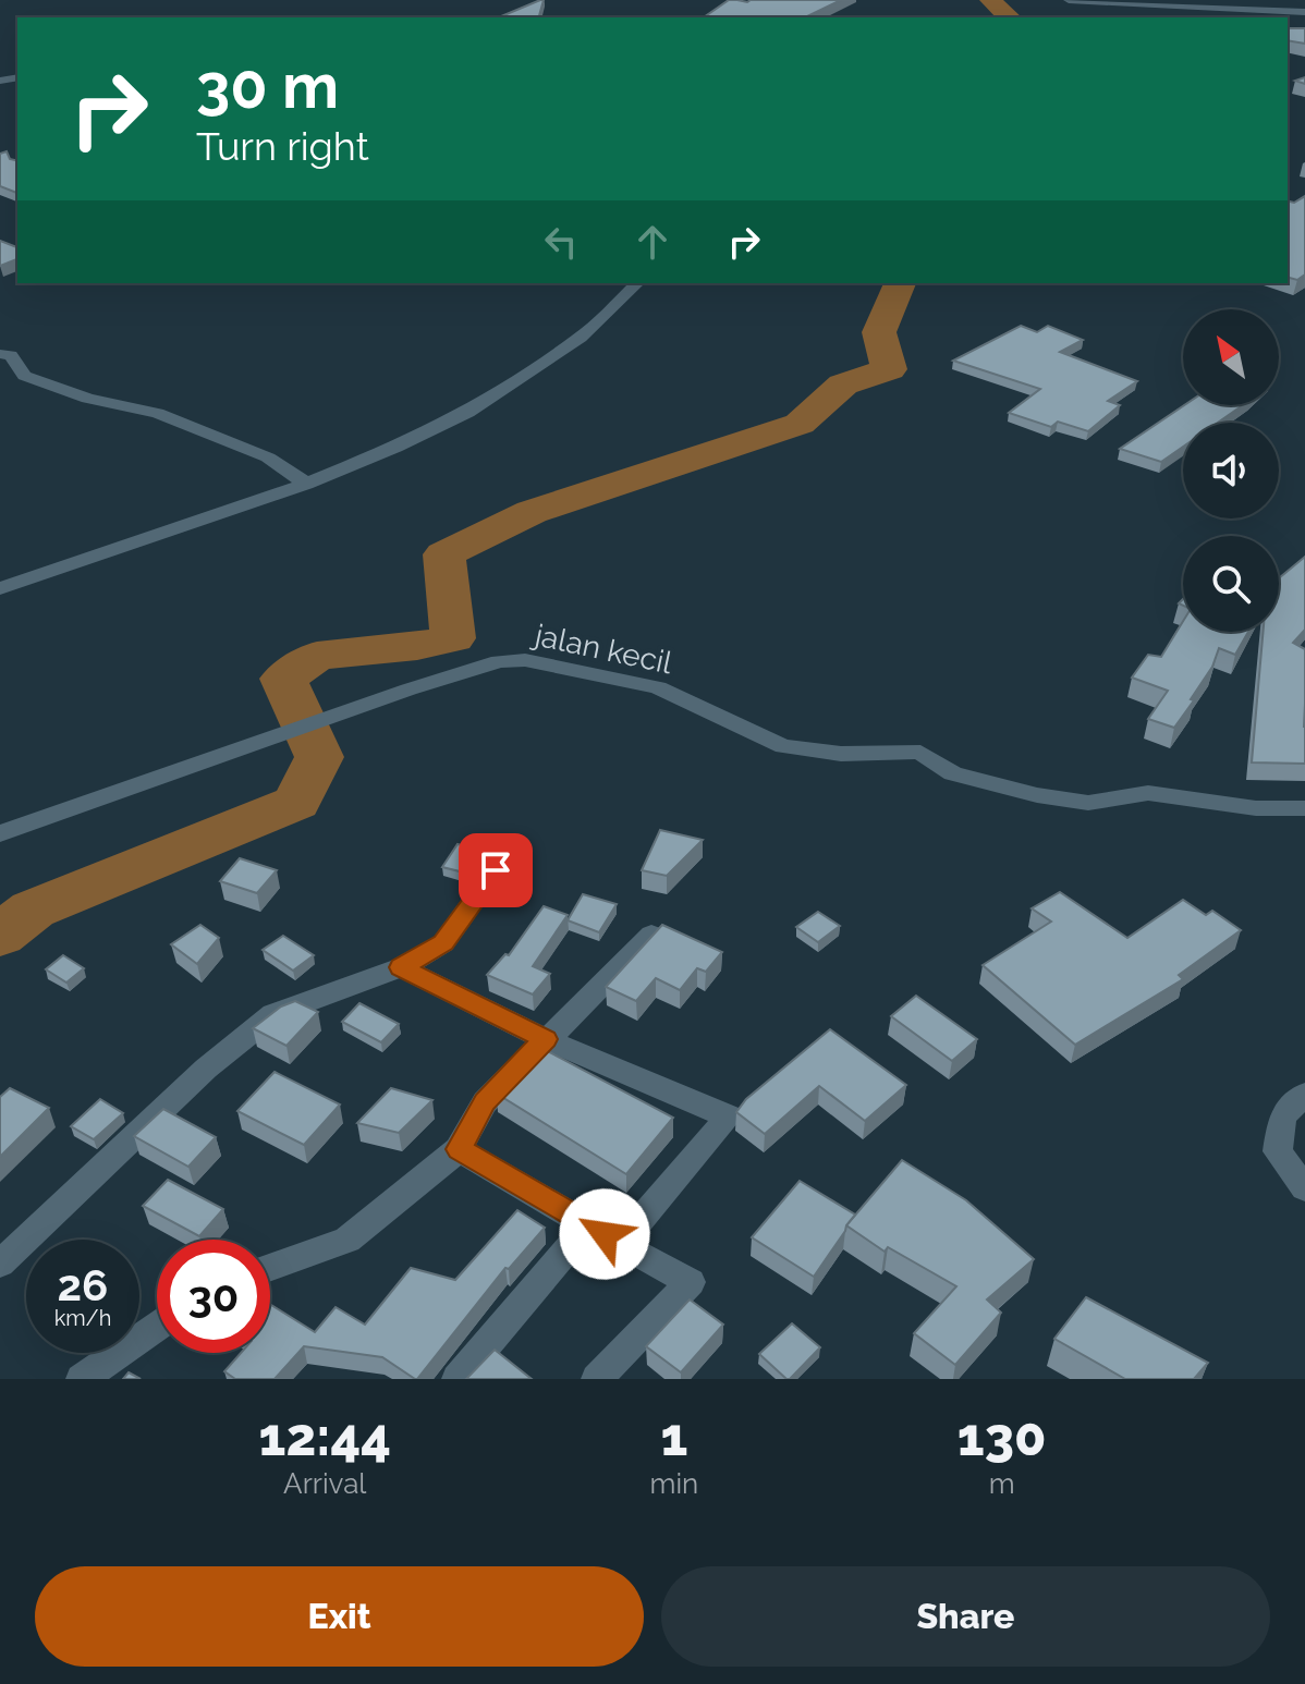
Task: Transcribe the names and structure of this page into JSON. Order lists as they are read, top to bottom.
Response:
{
  "streets": {
    "street": ["jalan kecil"]
  },
  "north": "top left",
  "page": {
    "turn": ["30 m", "Turn right"],
    "speed": "26 km/h",
    "limit": "30",
    "eta": [
      "12:44",
      "Arrival",
      "1",
      "min",
      "130",
      "m"
    ],
    "buttons": ["Exit", "Share"]
  }
}
